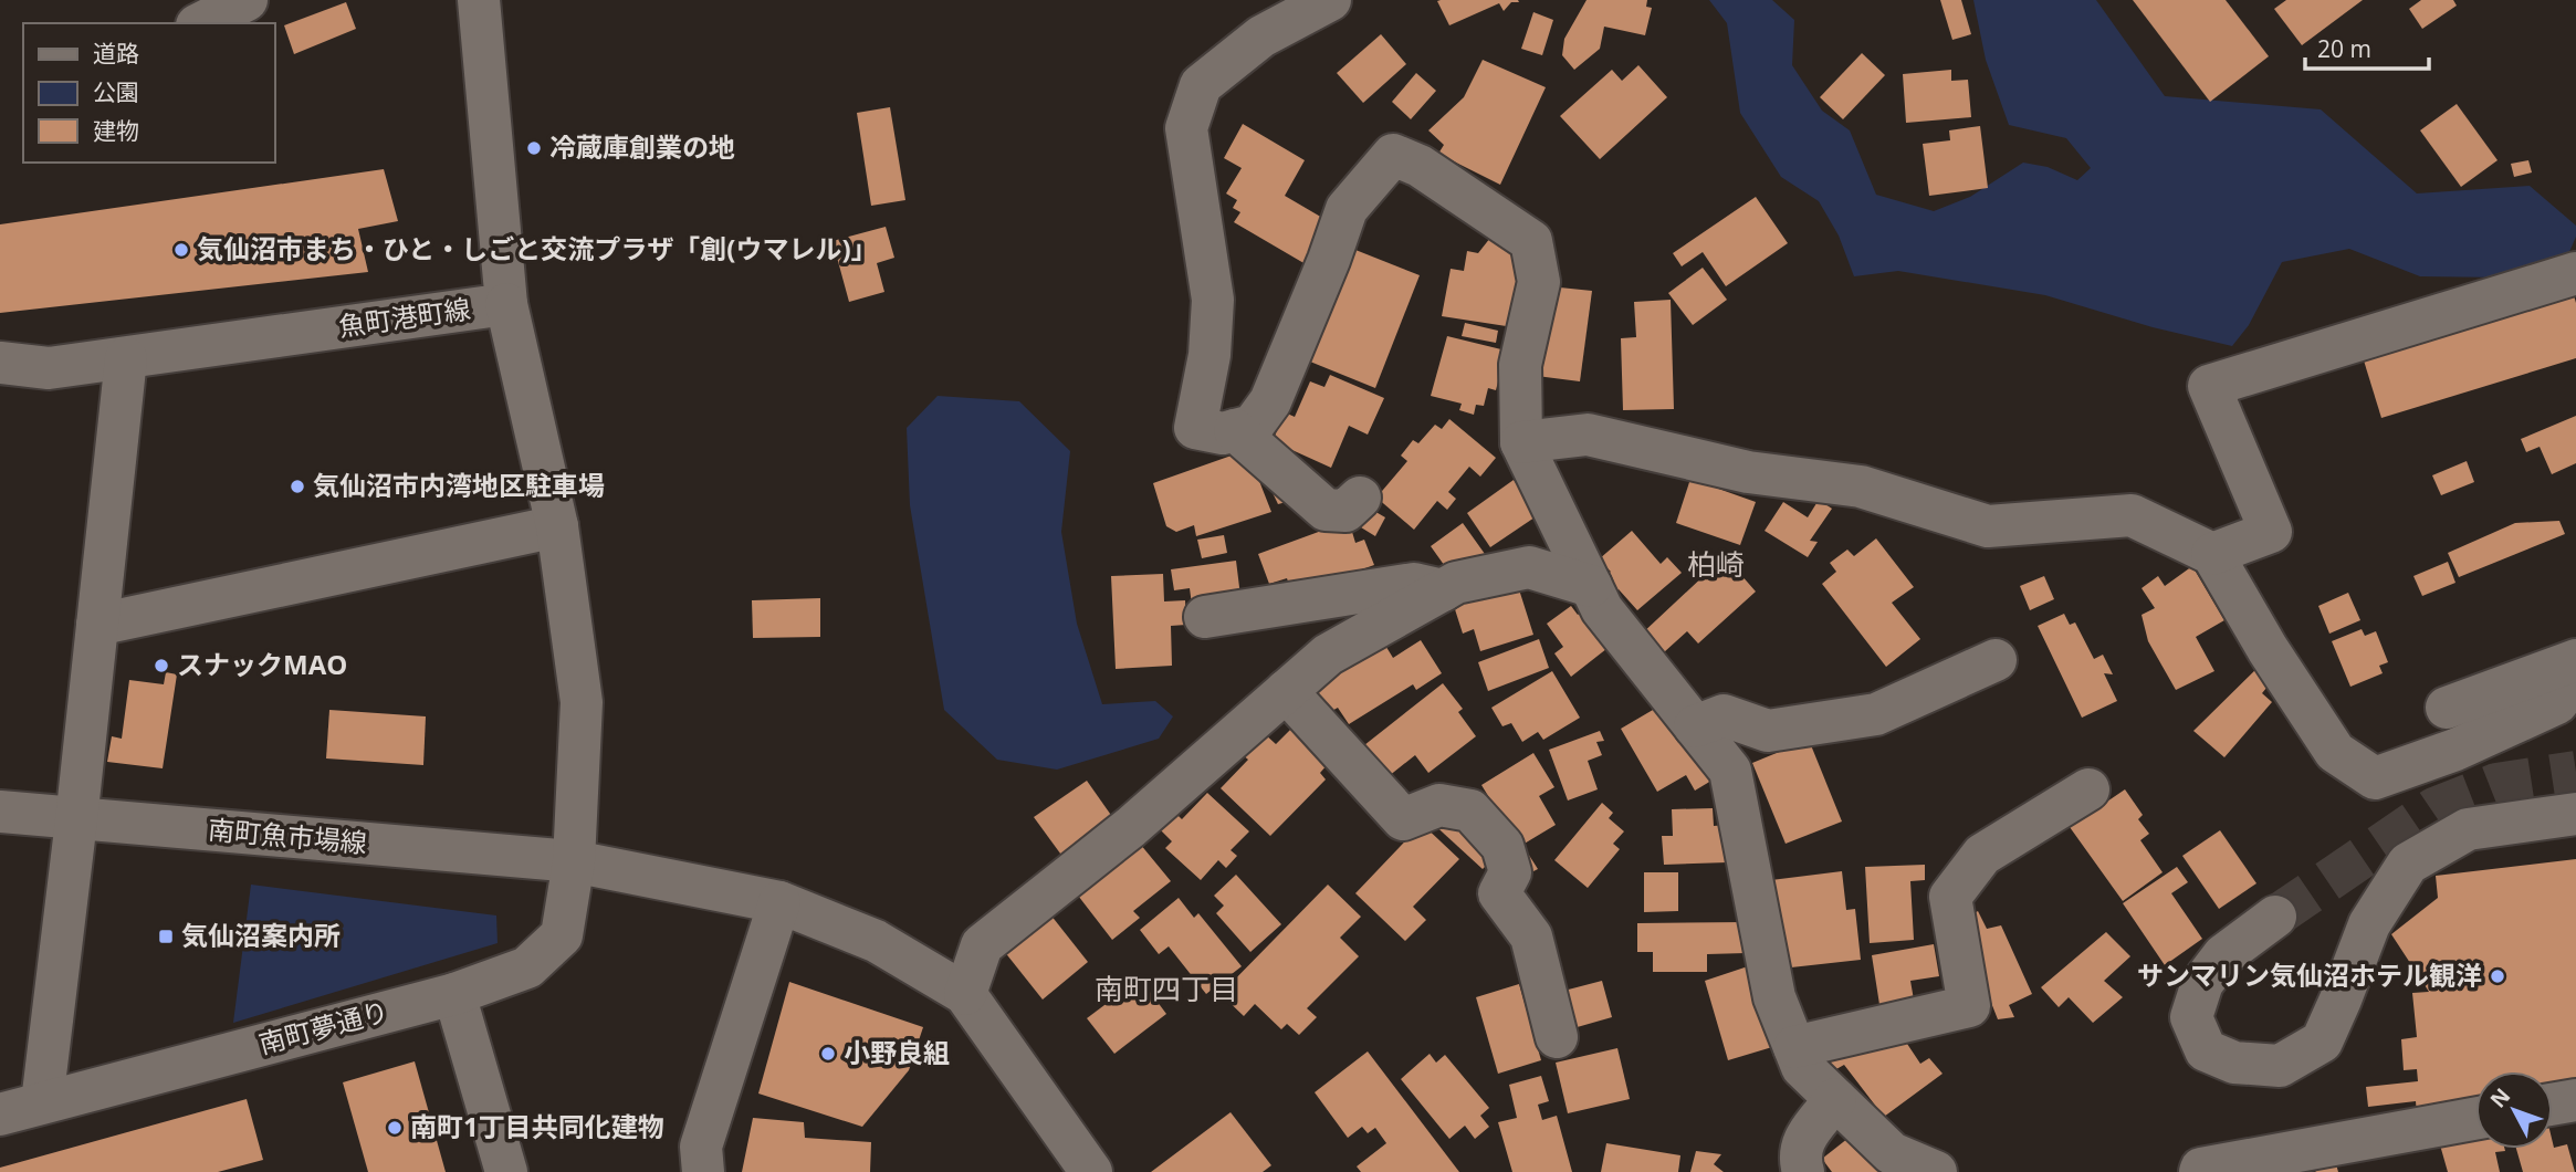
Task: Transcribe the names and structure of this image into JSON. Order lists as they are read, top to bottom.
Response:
{
  "streets": {
    "street": ["魚町港町線", "南町魚市場線", "南町夢通り"]
  },
  "crossings": [
    ["魚町港町線", "南町夢通り"],
    ["南町魚市場線", "南町夢通り"]
  ],
  "districts": ["柏崎", "南町四丁目"],
  "places": {
    "other": [
      "冷蔵庫創業の地",
      "気仙沼市まち・ひと・しごと交流プラザ「創(ウマレル)」",
      "気仙沼市内湾地区駐車場",
      "スナックMAO",
      "サンマリン気仙沼ホテル観洋",
      "小野良組",
      "南町1丁目共同化建物"
    ],
    "transit": ["気仙沼案内所"]
  },
  "legend": ["道路", "公園", "建物"],
  "scale_bar": "20 m",
  "north": "top left"
}
